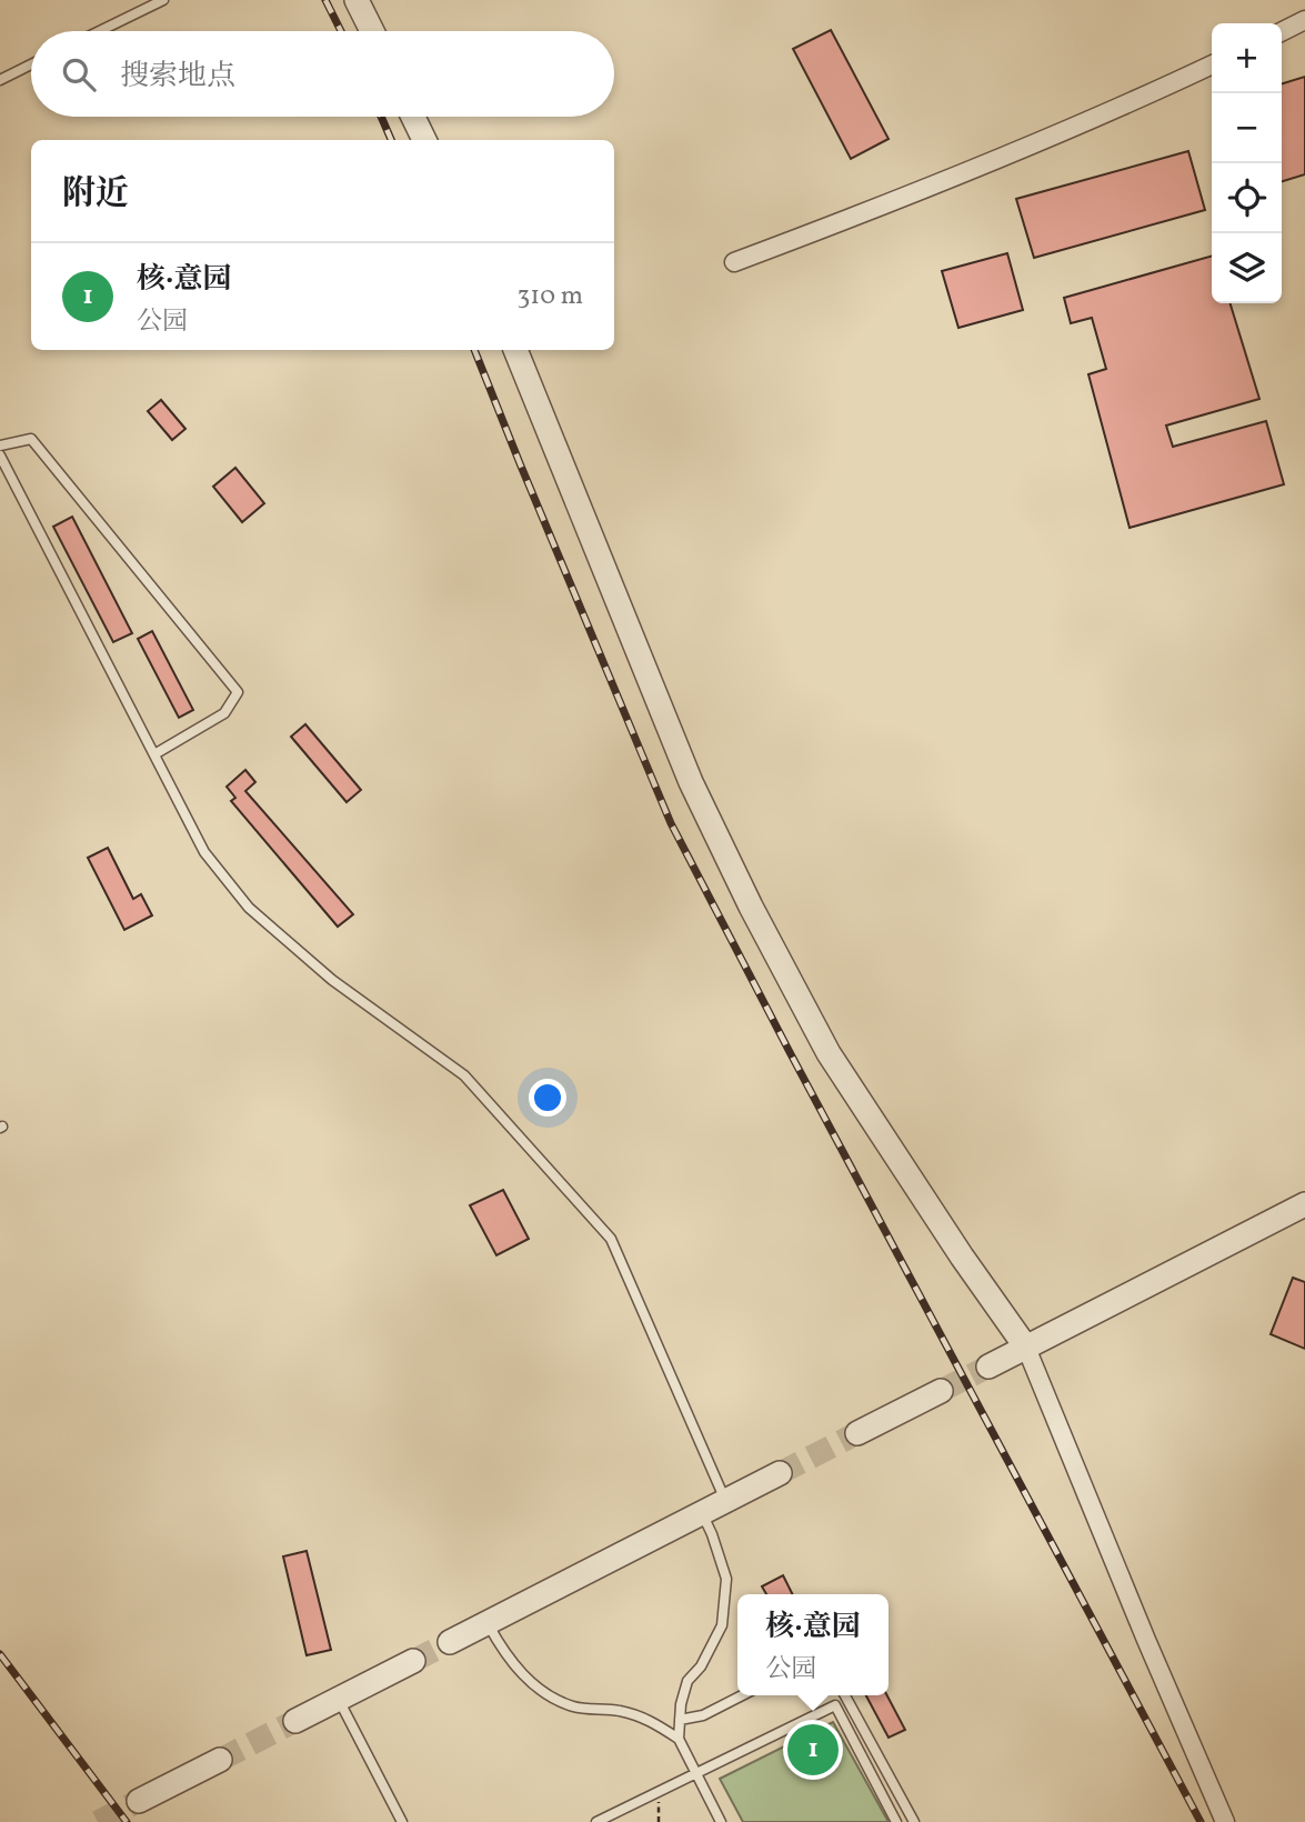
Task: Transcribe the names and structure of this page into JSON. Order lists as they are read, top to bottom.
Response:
{
  "page": {
    "map_buttons": ["+", "−"],
    "search": "搜索地点",
    "heading": "附近",
    "list": [
      {
        "mark": "1",
        "name": "核·意园",
        "note": "公园",
        "value": "310 m"
      }
    ],
    "popup": ["核·意园", "公园"],
    "pins": "1"
  }
}
